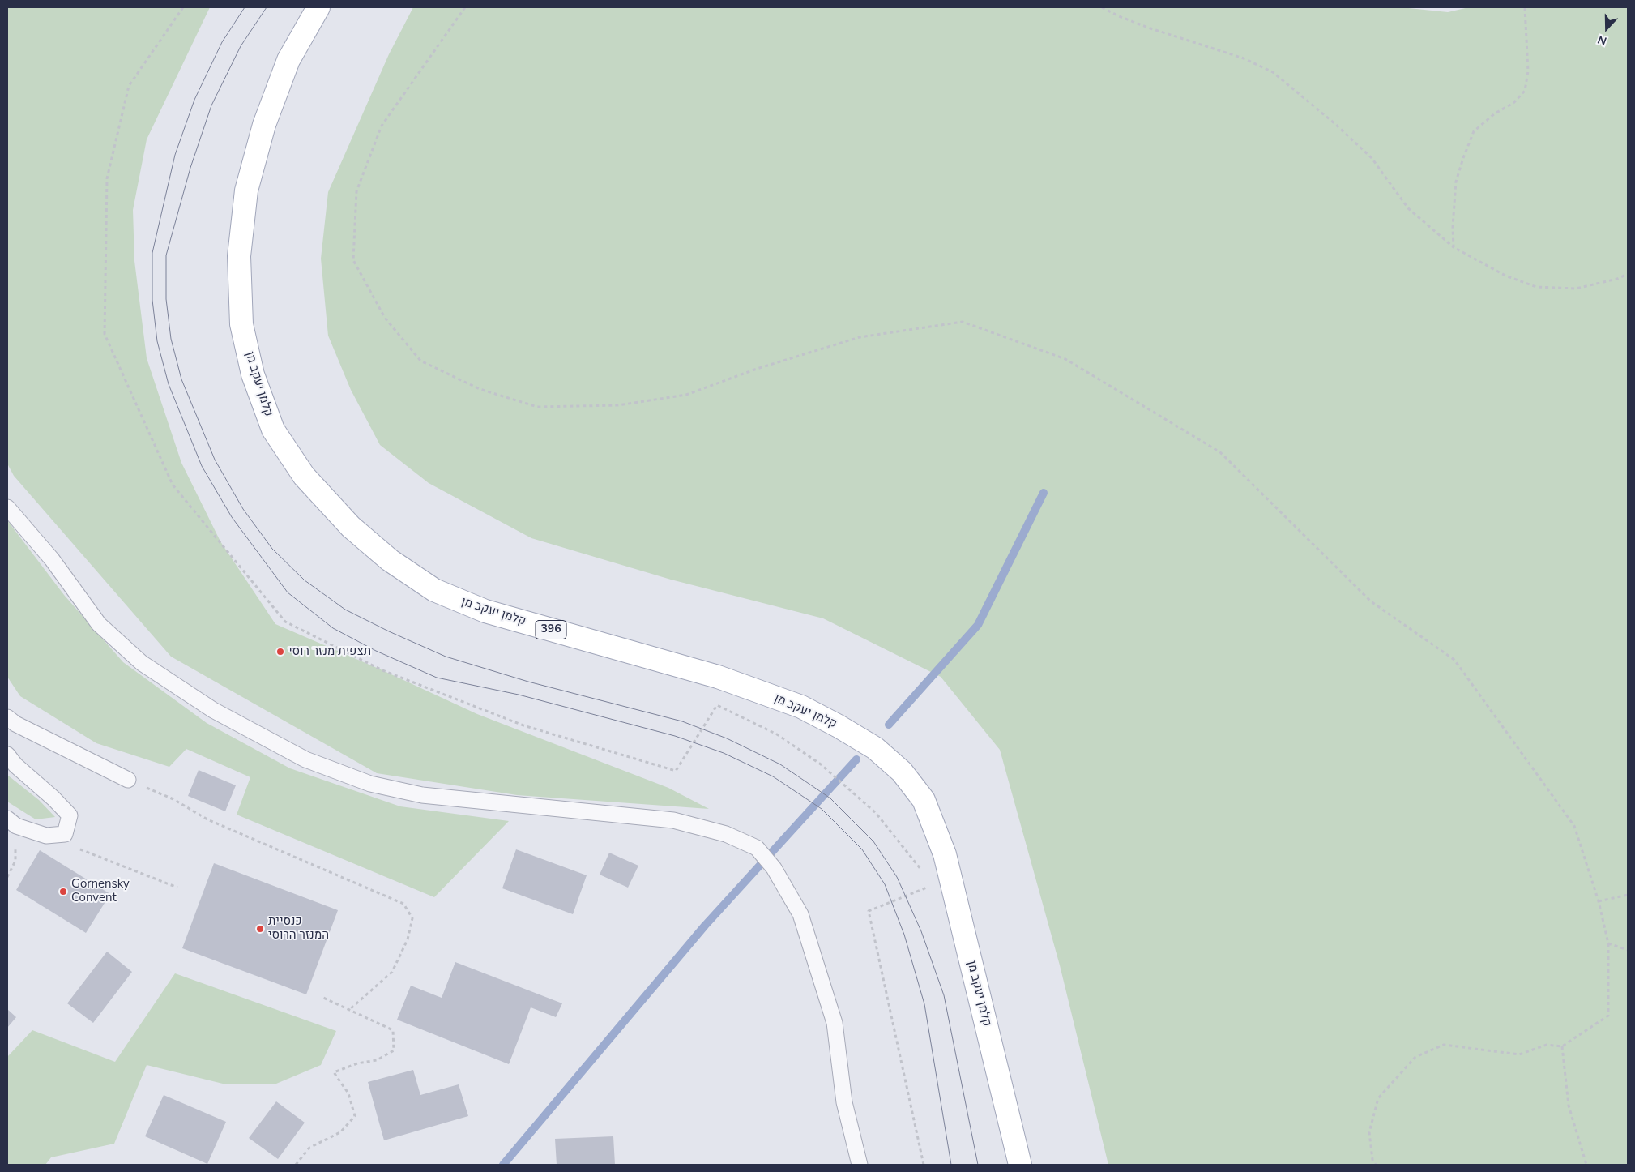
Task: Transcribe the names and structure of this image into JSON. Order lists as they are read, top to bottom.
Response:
{
  "streets": {
    "main road": ["קלמן יעקב מן", "396"]
  },
  "places": ["תצפית מנזר רוסי", "Gornensky Convent", "כנסיית המנזר הרוסי"],
  "north": "bottom"
}
